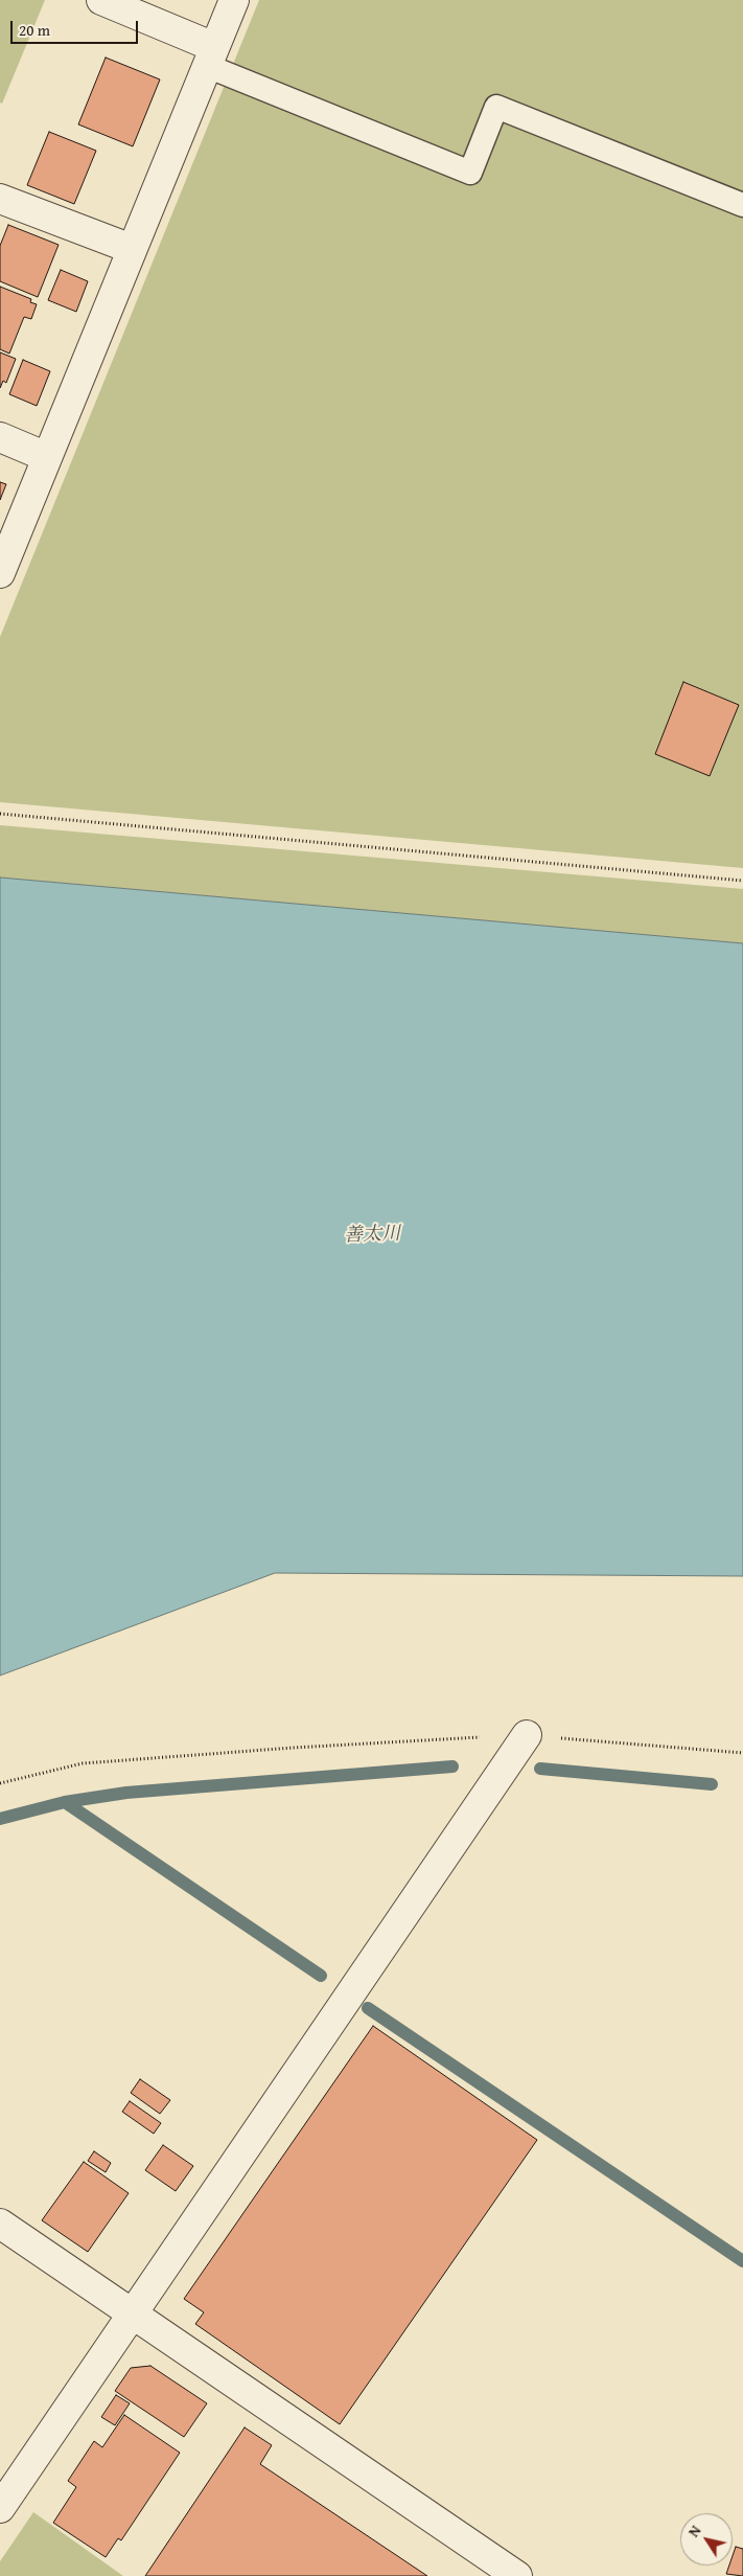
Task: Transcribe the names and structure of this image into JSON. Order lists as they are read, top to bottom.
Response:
{
  "water": ["善太川"],
  "scale_bar": "20 m",
  "north": "top left"
}
